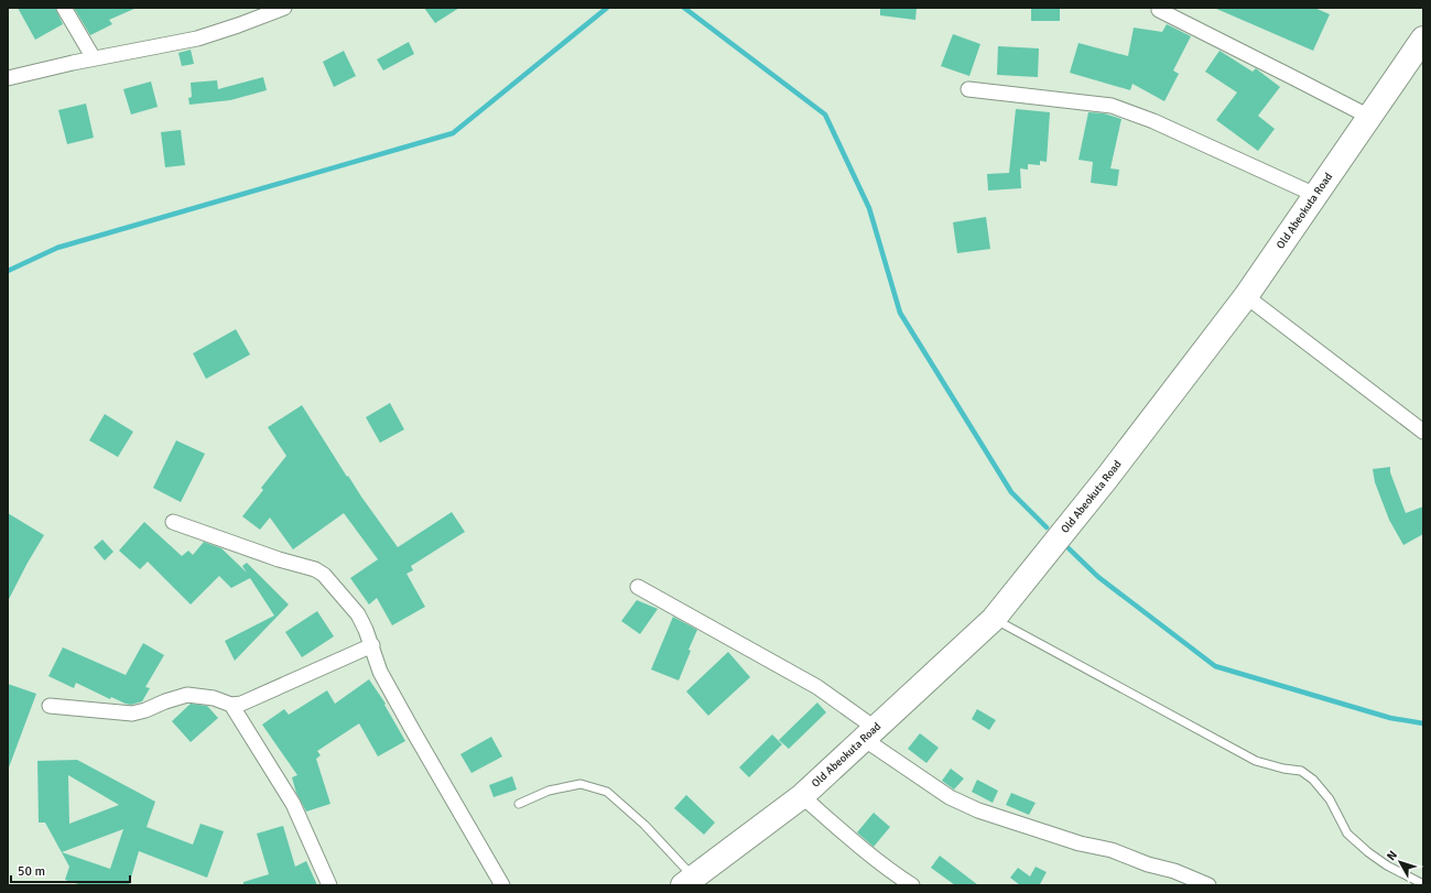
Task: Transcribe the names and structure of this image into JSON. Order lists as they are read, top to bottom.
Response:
{
  "streets": {
    "highway": ["Old Abeokuta Road"]
  },
  "scale_bar": "50 m",
  "north": "top left"
}
